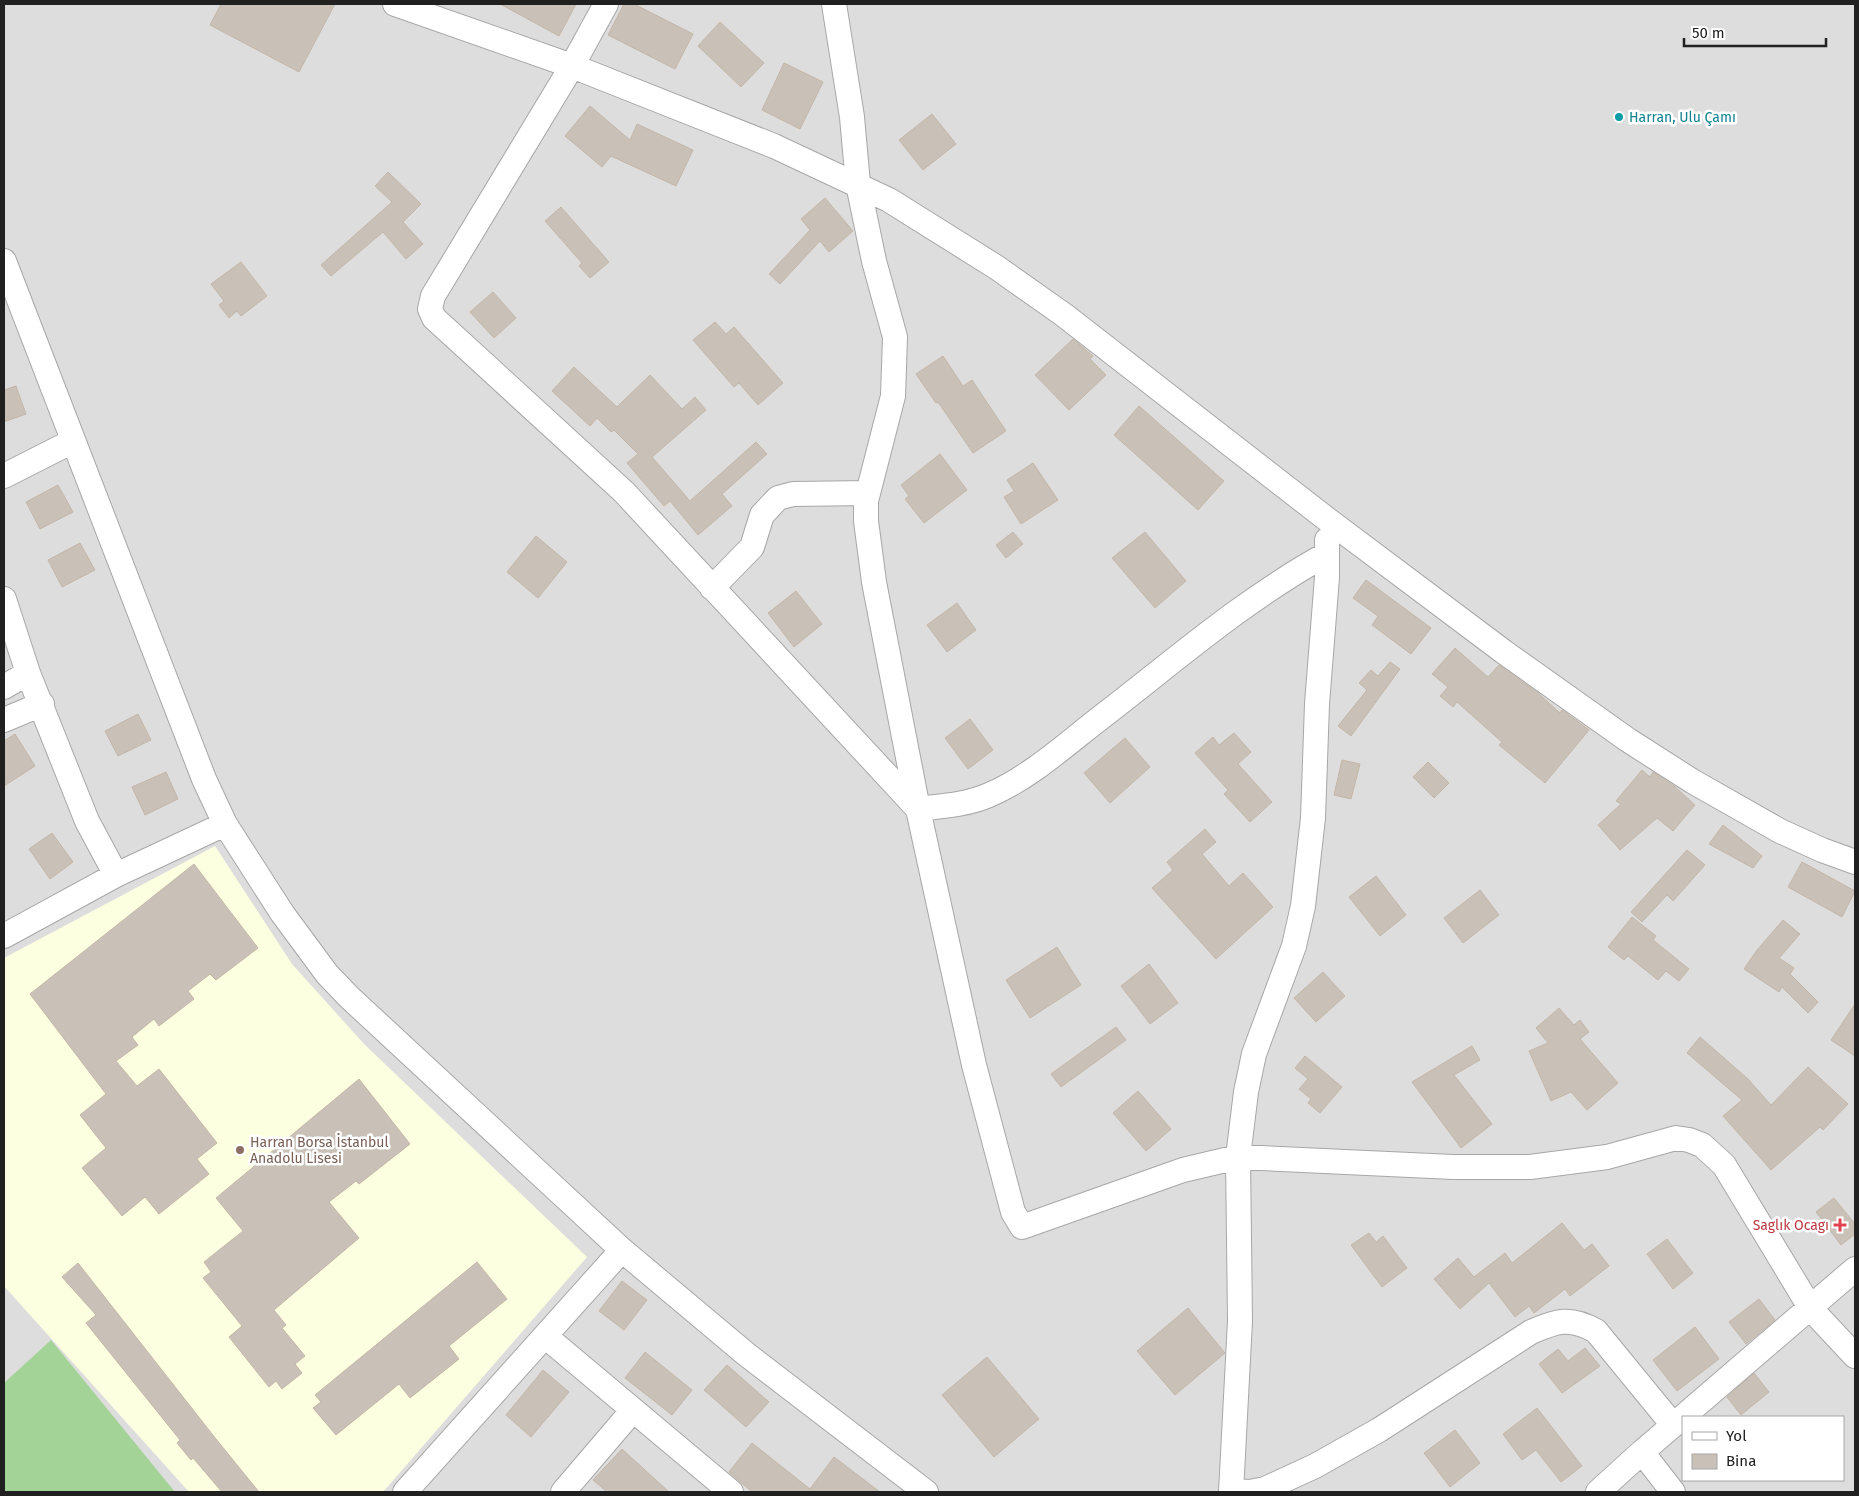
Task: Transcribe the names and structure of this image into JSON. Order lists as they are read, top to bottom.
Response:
{
  "places": {
    "other": ["Harran, Ulu Çamı", "Harran Borsa İstanbul Anadolu Lisesi"],
    "health": ["Saglık Ocagı"]
  },
  "legend": ["Yol", "Bina"],
  "scale_bar": "50 m"
}
